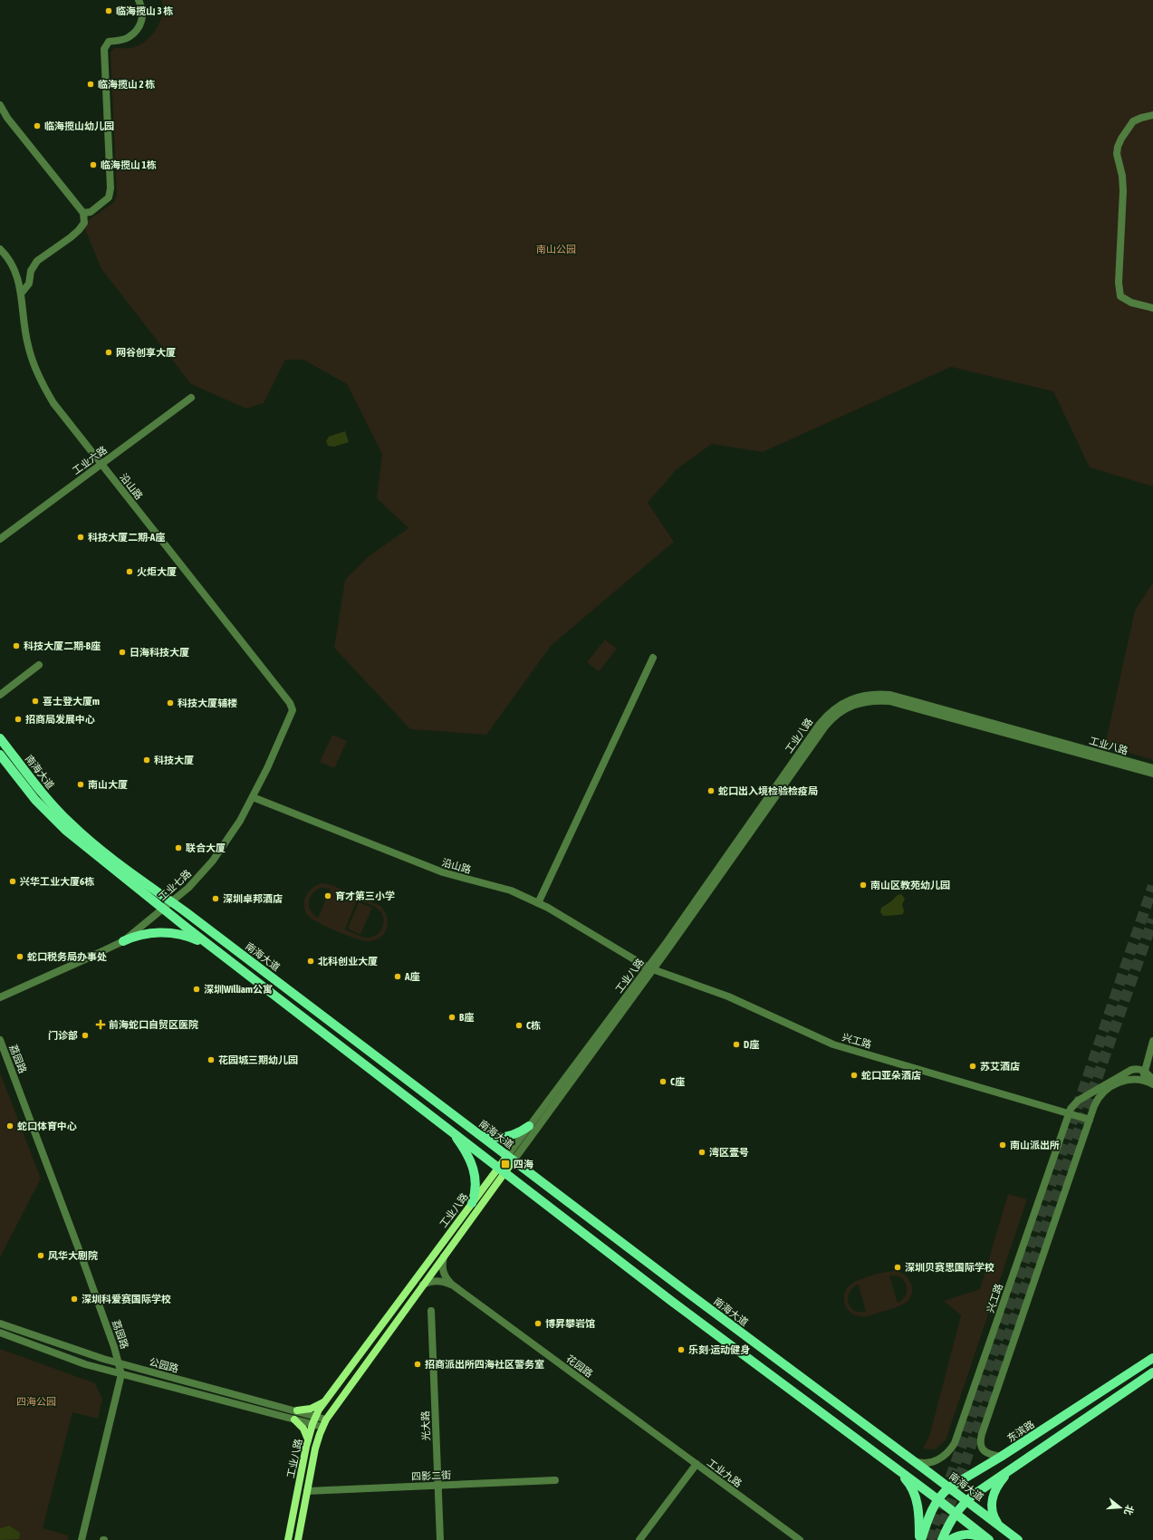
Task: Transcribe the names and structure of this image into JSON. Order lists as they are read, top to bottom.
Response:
{
  "streets": {
    "main road": ["工业八路", "南海大道", "东滨路"],
    "street": [
      "工业六路",
      "沿山路",
      "工业七路",
      "兴工路",
      "荔园路",
      "公园路",
      "花园路",
      "光大路",
      "工业九路",
      "四影二街"
    ]
  },
  "crossings": [
    ["工业六路", "沿山路"],
    ["沿山路", "工业八路"],
    ["沿山路", "工业七路"],
    ["沿山路", "兴工路"],
    ["工业八路", "南海大道"],
    ["工业八路", "兴工路"],
    ["工业八路", "公园路"],
    ["工业八路", "花园路"],
    ["工业八路", "四影二街"],
    ["南海大道", "工业七路"],
    ["南海大道", "兴工路"],
    ["南海大道", "东滨路"],
    ["荔园路", "公园路"],
    ["花园路", "工业九路"],
    ["光大路", "四影二街"]
  ],
  "parks": ["南山公园", "四海公园"],
  "places": {
    "other": [
      "临海揽山 3 栋",
      "临海揽山 2 栋",
      "临海揽山幼儿园",
      "临海揽山 1栋",
      "网谷创享大厦",
      "科技大厦二期-A座",
      "火炬大厦",
      "科技大厦二期-B座",
      "日海科技大厦",
      "喜士登大厦m",
      "科技大厦辅楼",
      "招商局发展中心",
      "科技大厦",
      "南山大厦",
      "蛇口出入境检验检疫局",
      "联合大厦",
      "兴华工业大厦6栋",
      "南山区教苑幼儿园",
      "育才第三小学",
      "深圳卓邦酒店",
      "蛇口税务局办事处",
      "北科创业大厦",
      "A座",
      "深圳William公寓",
      "B座",
      "C栋",
      "门诊部",
      "D座",
      "花园城三期幼儿园",
      "苏艾酒店",
      "蛇口亚朵酒店",
      "C座",
      "蛇口体育中心",
      "南山派出所",
      "湾区壹号",
      "风华大剧院",
      "深圳贝赛思国际学校",
      "深圳科爱赛国际学校",
      "博昇攀岩馆",
      "乐刻·运动健身",
      "招商派出所四海社区警务室"
    ],
    "health": ["前海蛇口自贸区医院"],
    "transit": ["四海"]
  },
  "north": "right"
}
